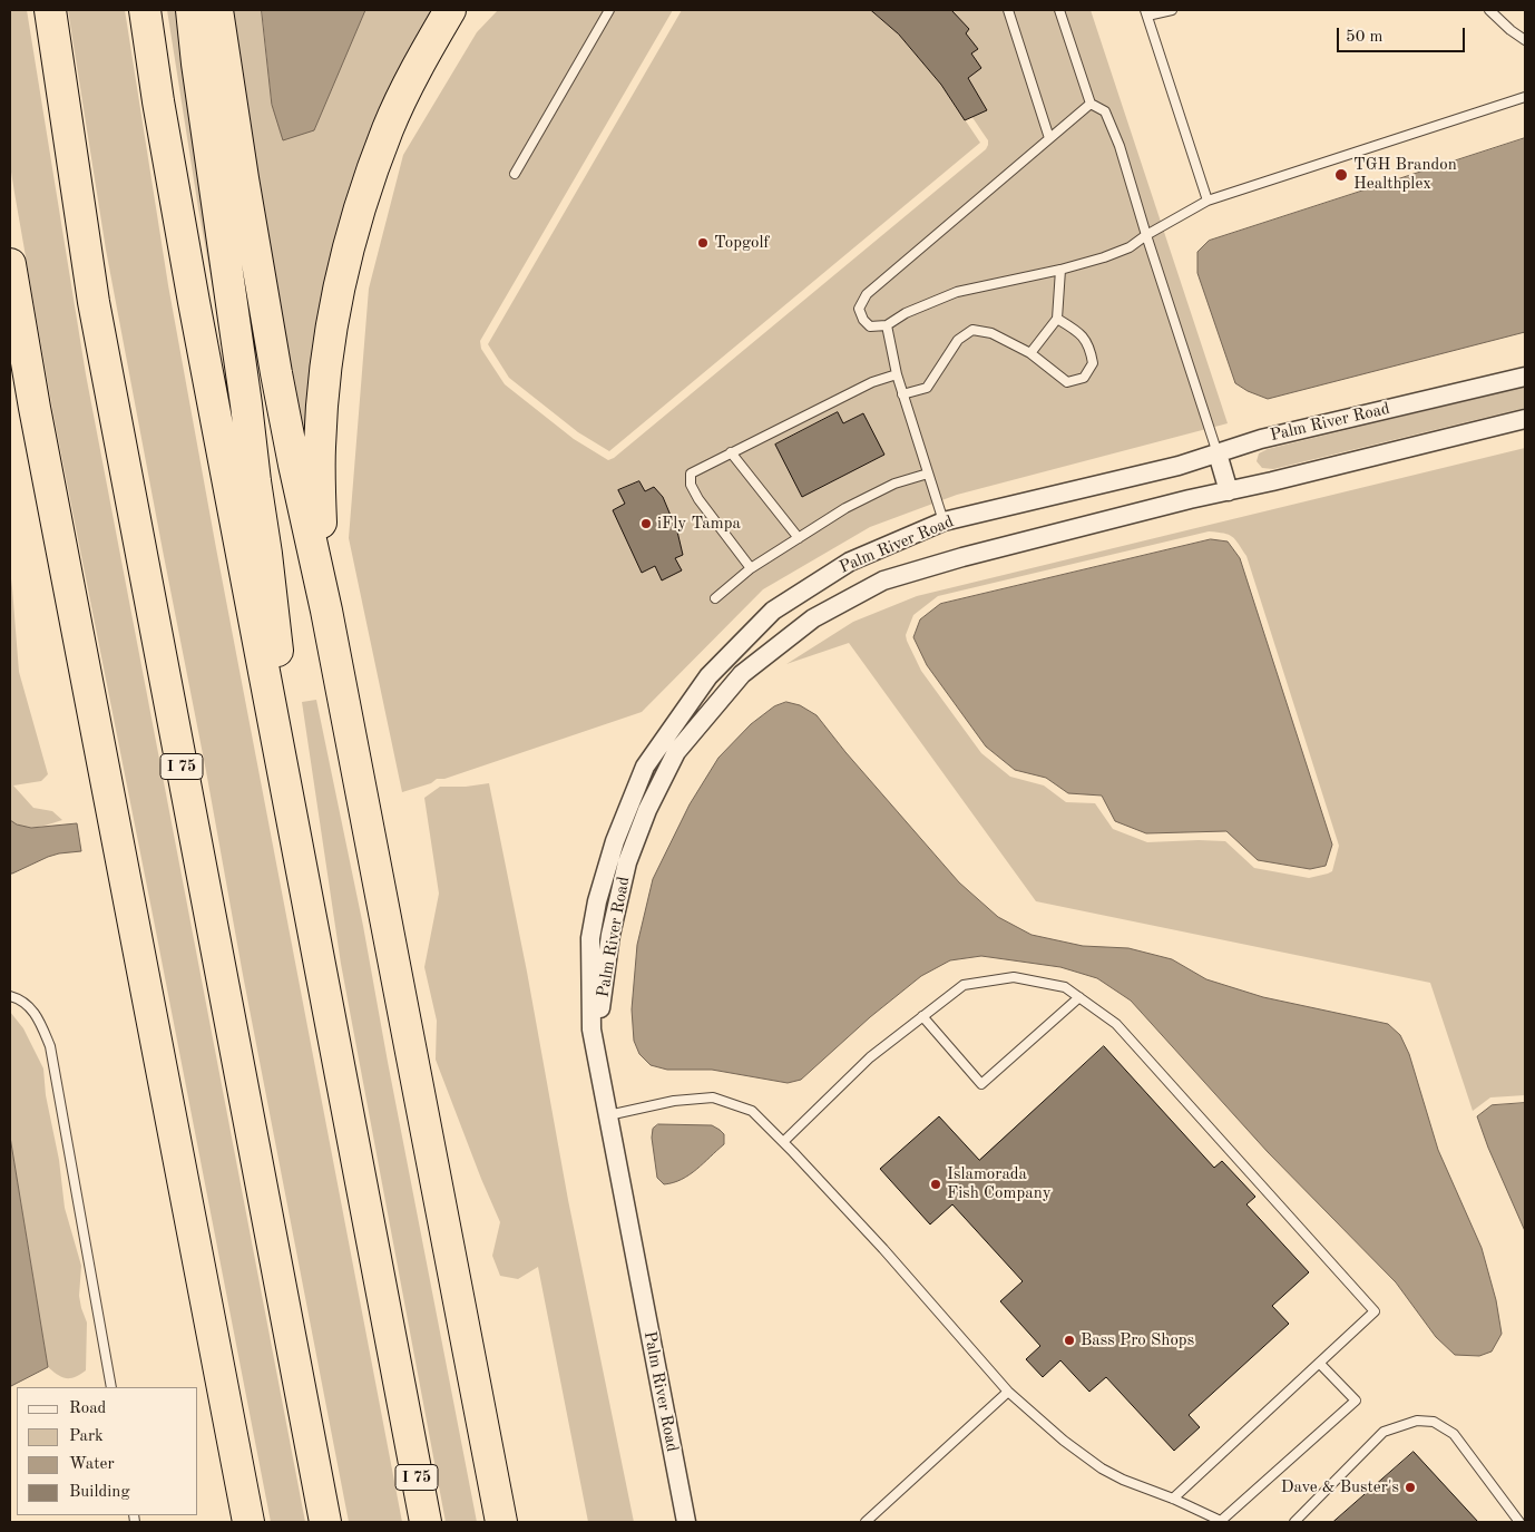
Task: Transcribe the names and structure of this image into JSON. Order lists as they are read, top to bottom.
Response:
{
  "streets": {
    "highway": ["I 75"],
    "street": ["Palm River Road"]
  },
  "places": [
    "TGH Brandon Healthplex",
    "Topgolf",
    "iFly Tampa",
    "Islamorada Fish Company",
    "Bass Pro Shops",
    "Dave & Buster's"
  ],
  "legend": [
    "Road",
    "Park",
    "Water",
    "Building"
  ],
  "scale_bar": "50 m"
}
